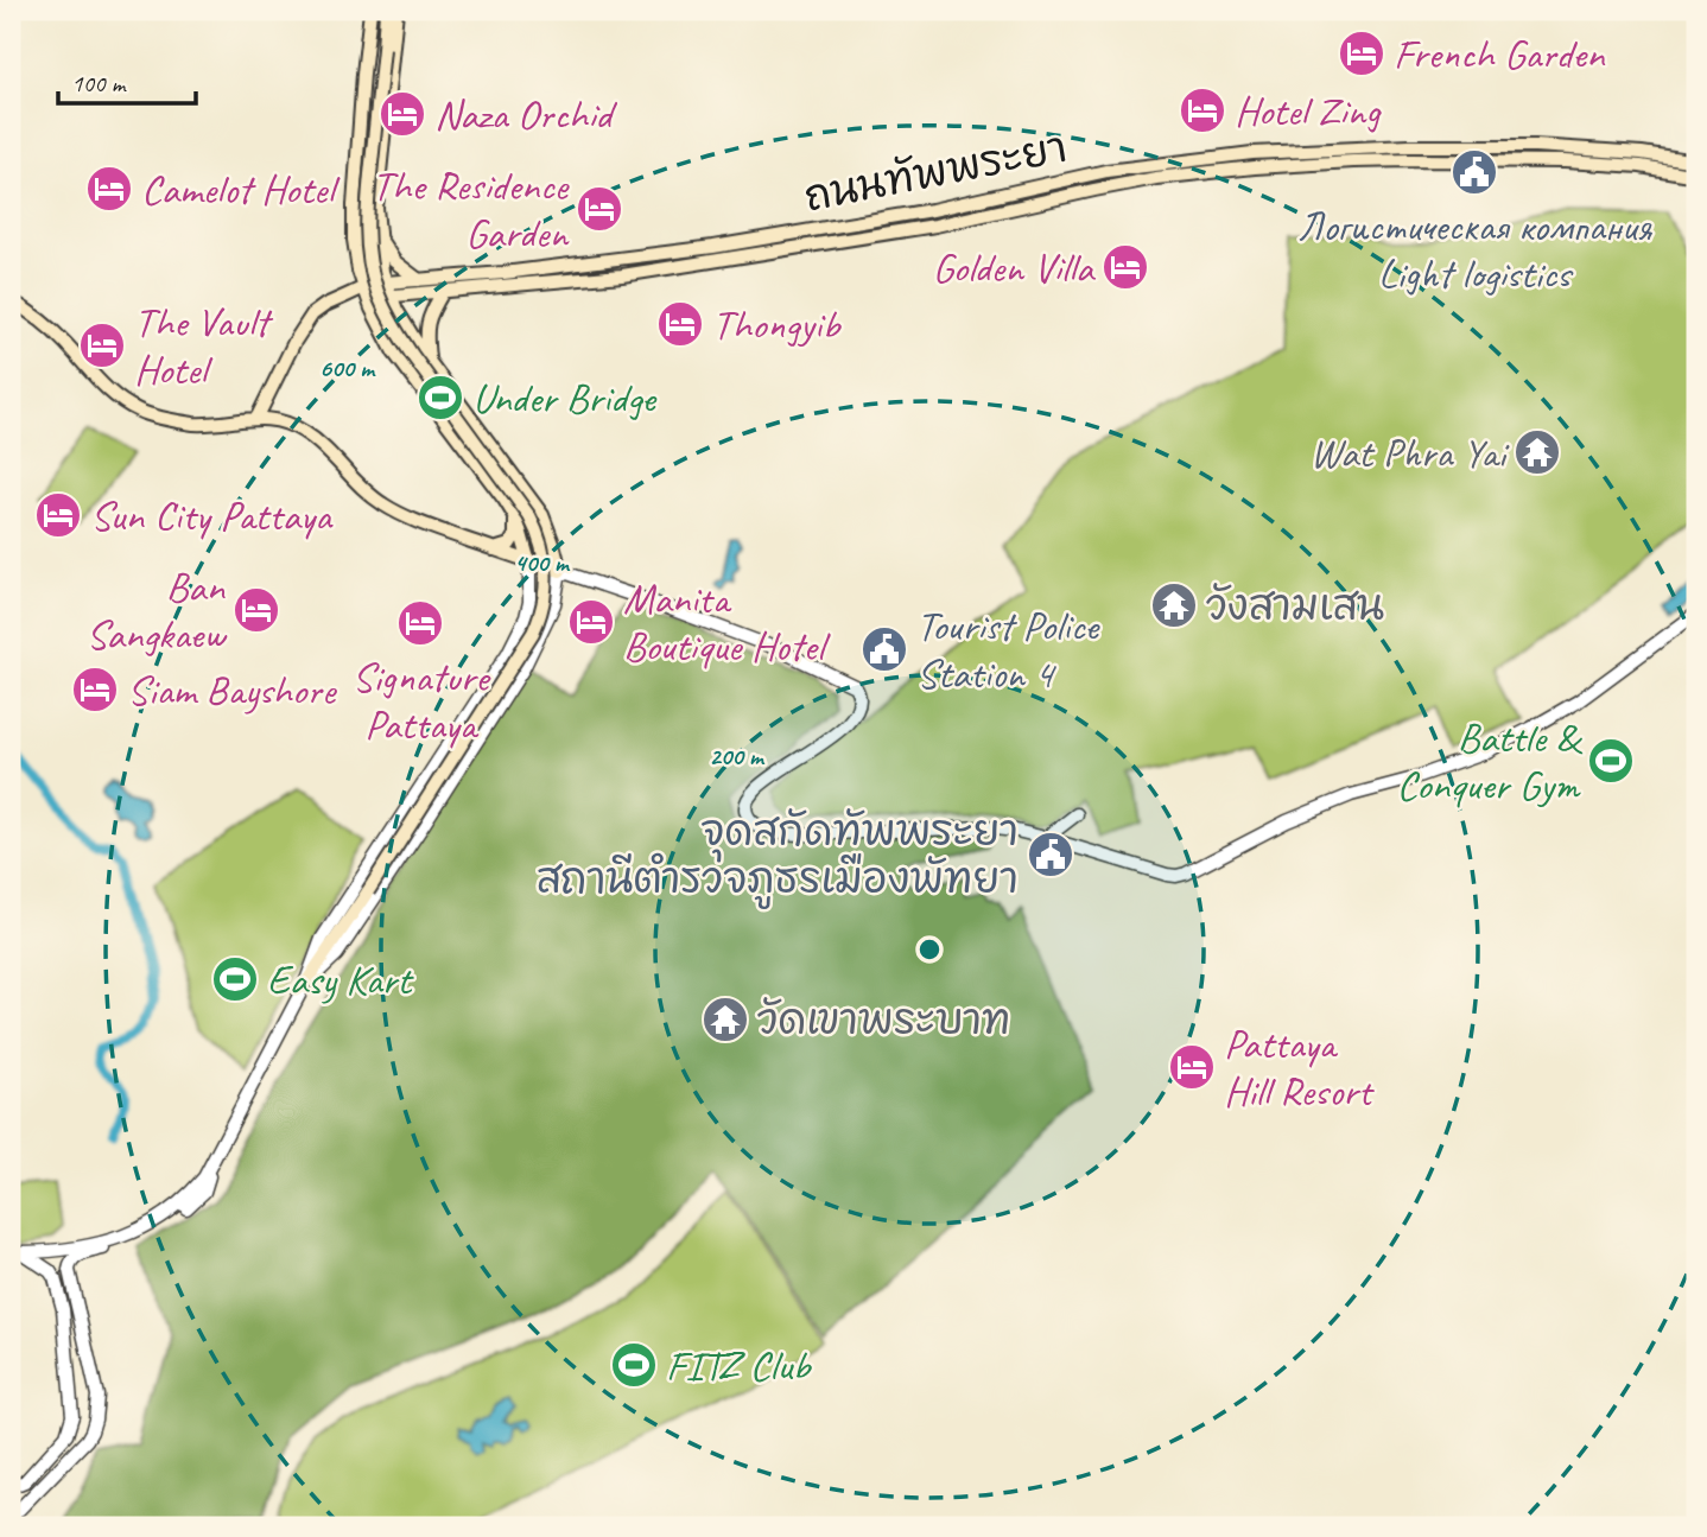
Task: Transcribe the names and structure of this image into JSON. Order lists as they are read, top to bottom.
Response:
{
  "streets": {
    "main road": ["ถนนทัพพระยา"]
  },
  "places": {
    "hotel": [
      "French Garden",
      "Hotel Zing",
      "Naza Orchid",
      "Camelot Hotel",
      "The Residence Garden",
      "Golden Villa",
      "Thongyib",
      "The Vault Hotel",
      "Sun City Pattaya",
      "Ban Sangkaew",
      "Manita Boutique Hotel",
      "Signature Pattaya",
      "Siam Bayshore",
      "Pattaya Hill Resort"
    ],
    "public building": ["Логистическая компания Light logistics", "Tourist Police Station 4", "จุดสกัดทัพพระยา สถานีตำรวจภูธรเมืองพัทยา"],
    "sports": [
      "Under Bridge",
      "Battle & Conquer Gym",
      "Easy Kart",
      "FITZ Club"
    ],
    "temple": ["Wat Phra Yai", "วังสามเสน", "วัดเขาพระบาท"]
  },
  "scale_bar": "100 m",
  "rings": ["600 m", "400 m", "200 m"]
}
